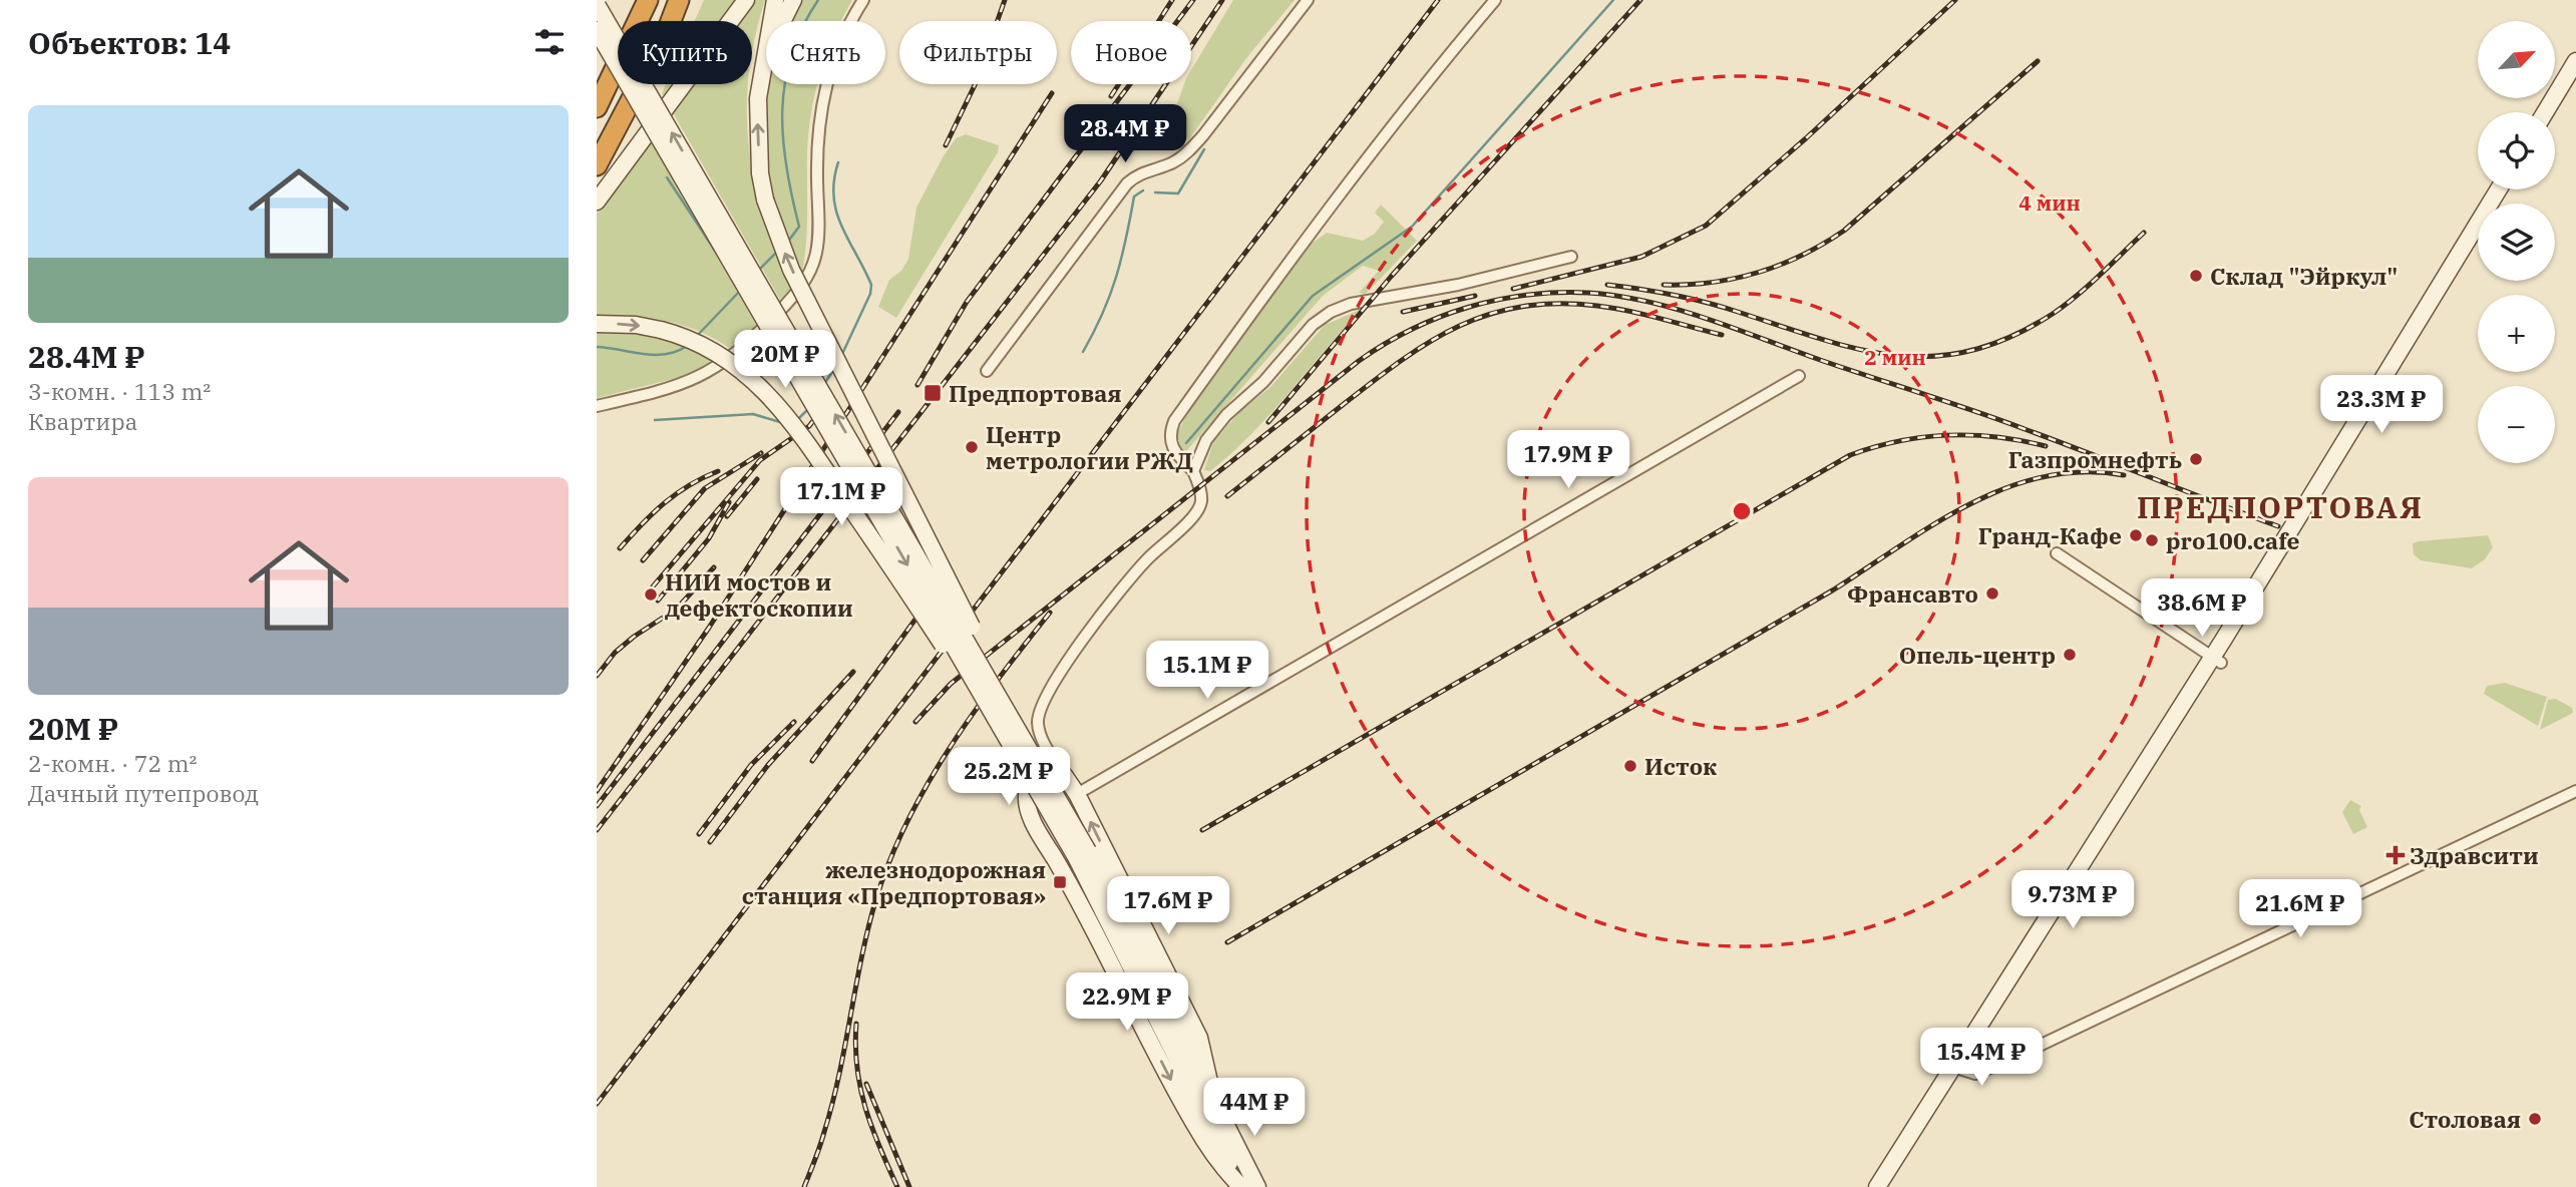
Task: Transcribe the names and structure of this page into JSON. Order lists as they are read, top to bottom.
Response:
{
  "districts": ["ПРЕДПОРТОВАЯ"],
  "places": {
    "other": [
      "Склад \"Эйркул\"",
      "Центр метрологии РЖД",
      "Газпромнефть",
      "Гранд-Кафе",
      "pro100.cafe",
      "Франсавто",
      "НИИ мостов и дефектоскопии",
      "Опель-центр",
      "Исток",
      "Столовая"
    ],
    "transit": ["Предпортовая", "железнодорожная станция «Предпортовая»"],
    "health": ["Здравсити"]
  },
  "north": "top right",
  "page": {
    "heading": "Объектов: 14",
    "map_buttons": ["+", "−"],
    "chip": [
      "Купить",
      "Снять",
      "Фильтры",
      "Новое"
    ],
    "list": [
      {
        "name": "28.4M ₽",
        "note": "3-комн. · 113 m² · Квартира"
      },
      {
        "name": "20M ₽",
        "note": "2-комн. · 72 m² · Дачный путепровод"
      }
    ],
    "price": [
      "28.4M ₽",
      "20M ₽",
      "23.3M ₽",
      "17.9M ₽",
      "17.1M ₽",
      "38.6M ₽",
      "15.1M ₽",
      "25.2M ₽",
      "9.73M ₽",
      "17.6M ₽",
      "21.6M ₽",
      "22.9M ₽",
      "15.4M ₽",
      "44M ₽"
    ]
  },
  "rings": ["4 мин", "2 мин"]
}
